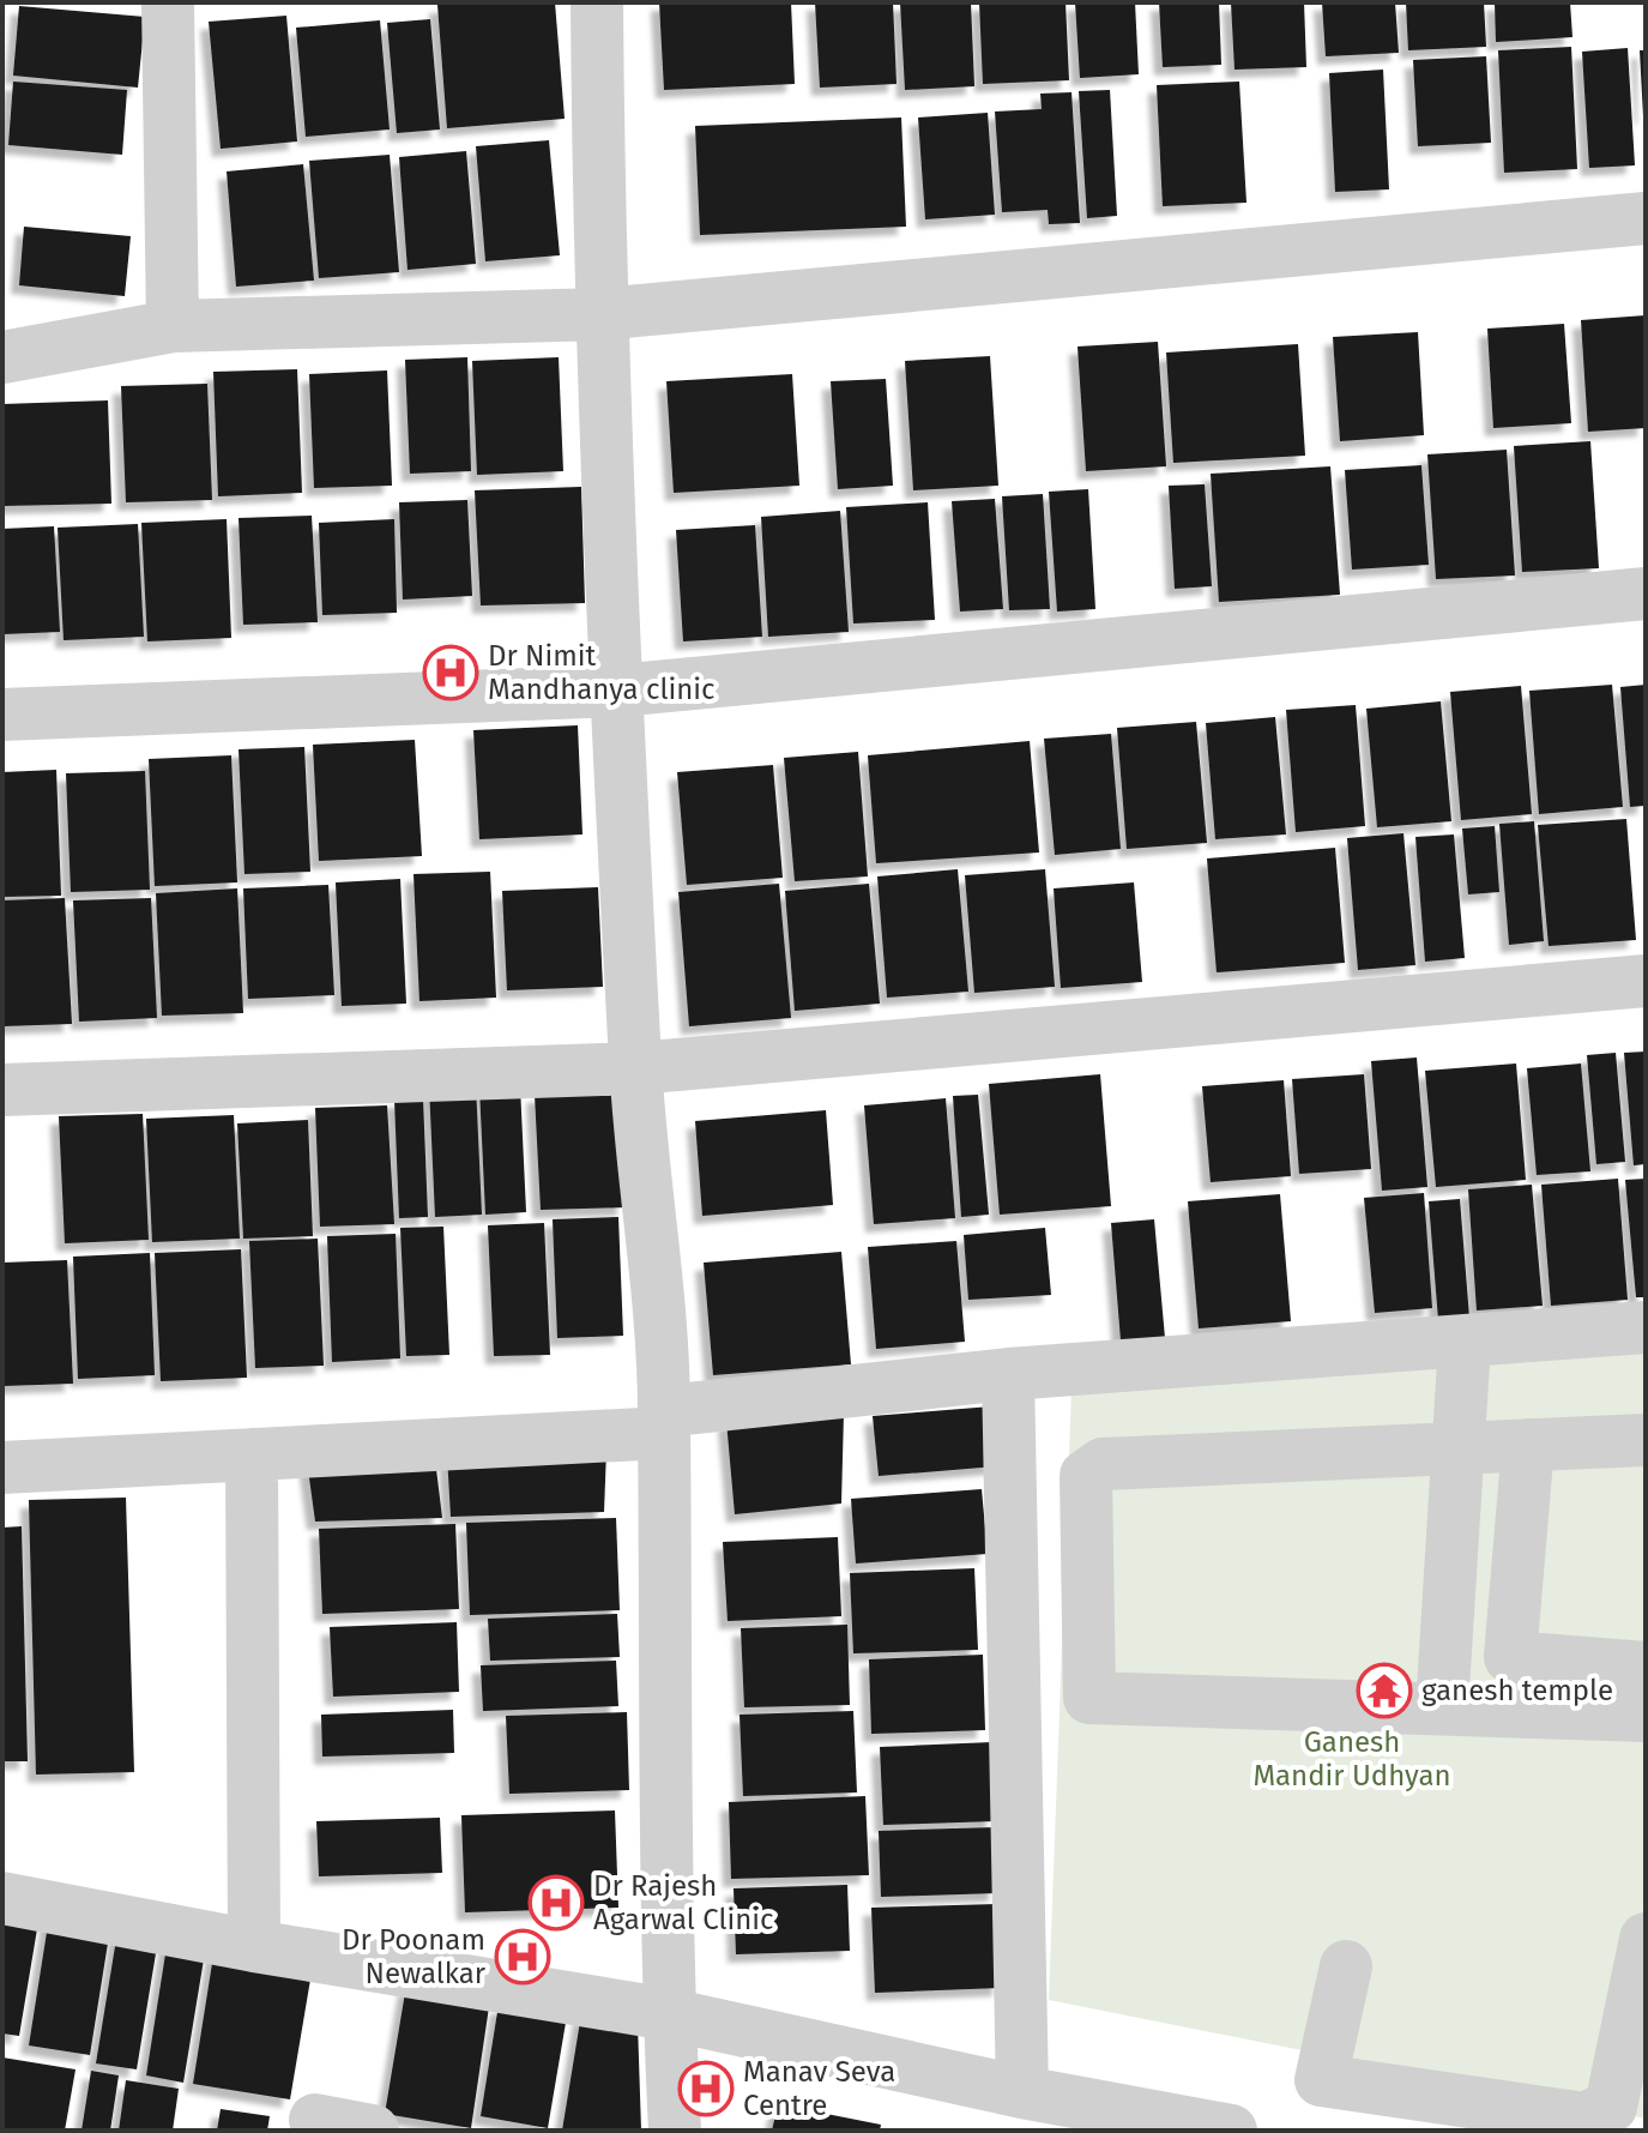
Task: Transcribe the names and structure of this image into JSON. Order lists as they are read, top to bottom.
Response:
{
  "parks": ["Ganesh Mandir Udhyan"],
  "places": {
    "hospital": [
      "Dr Nimit Mandhanya clinic",
      "Dr Rajesh Agarwal Clinic",
      "Dr Poonam Newalkar",
      "Manav Seva Centre"
    ],
    "temple": ["ganesh temple"]
  }
}
